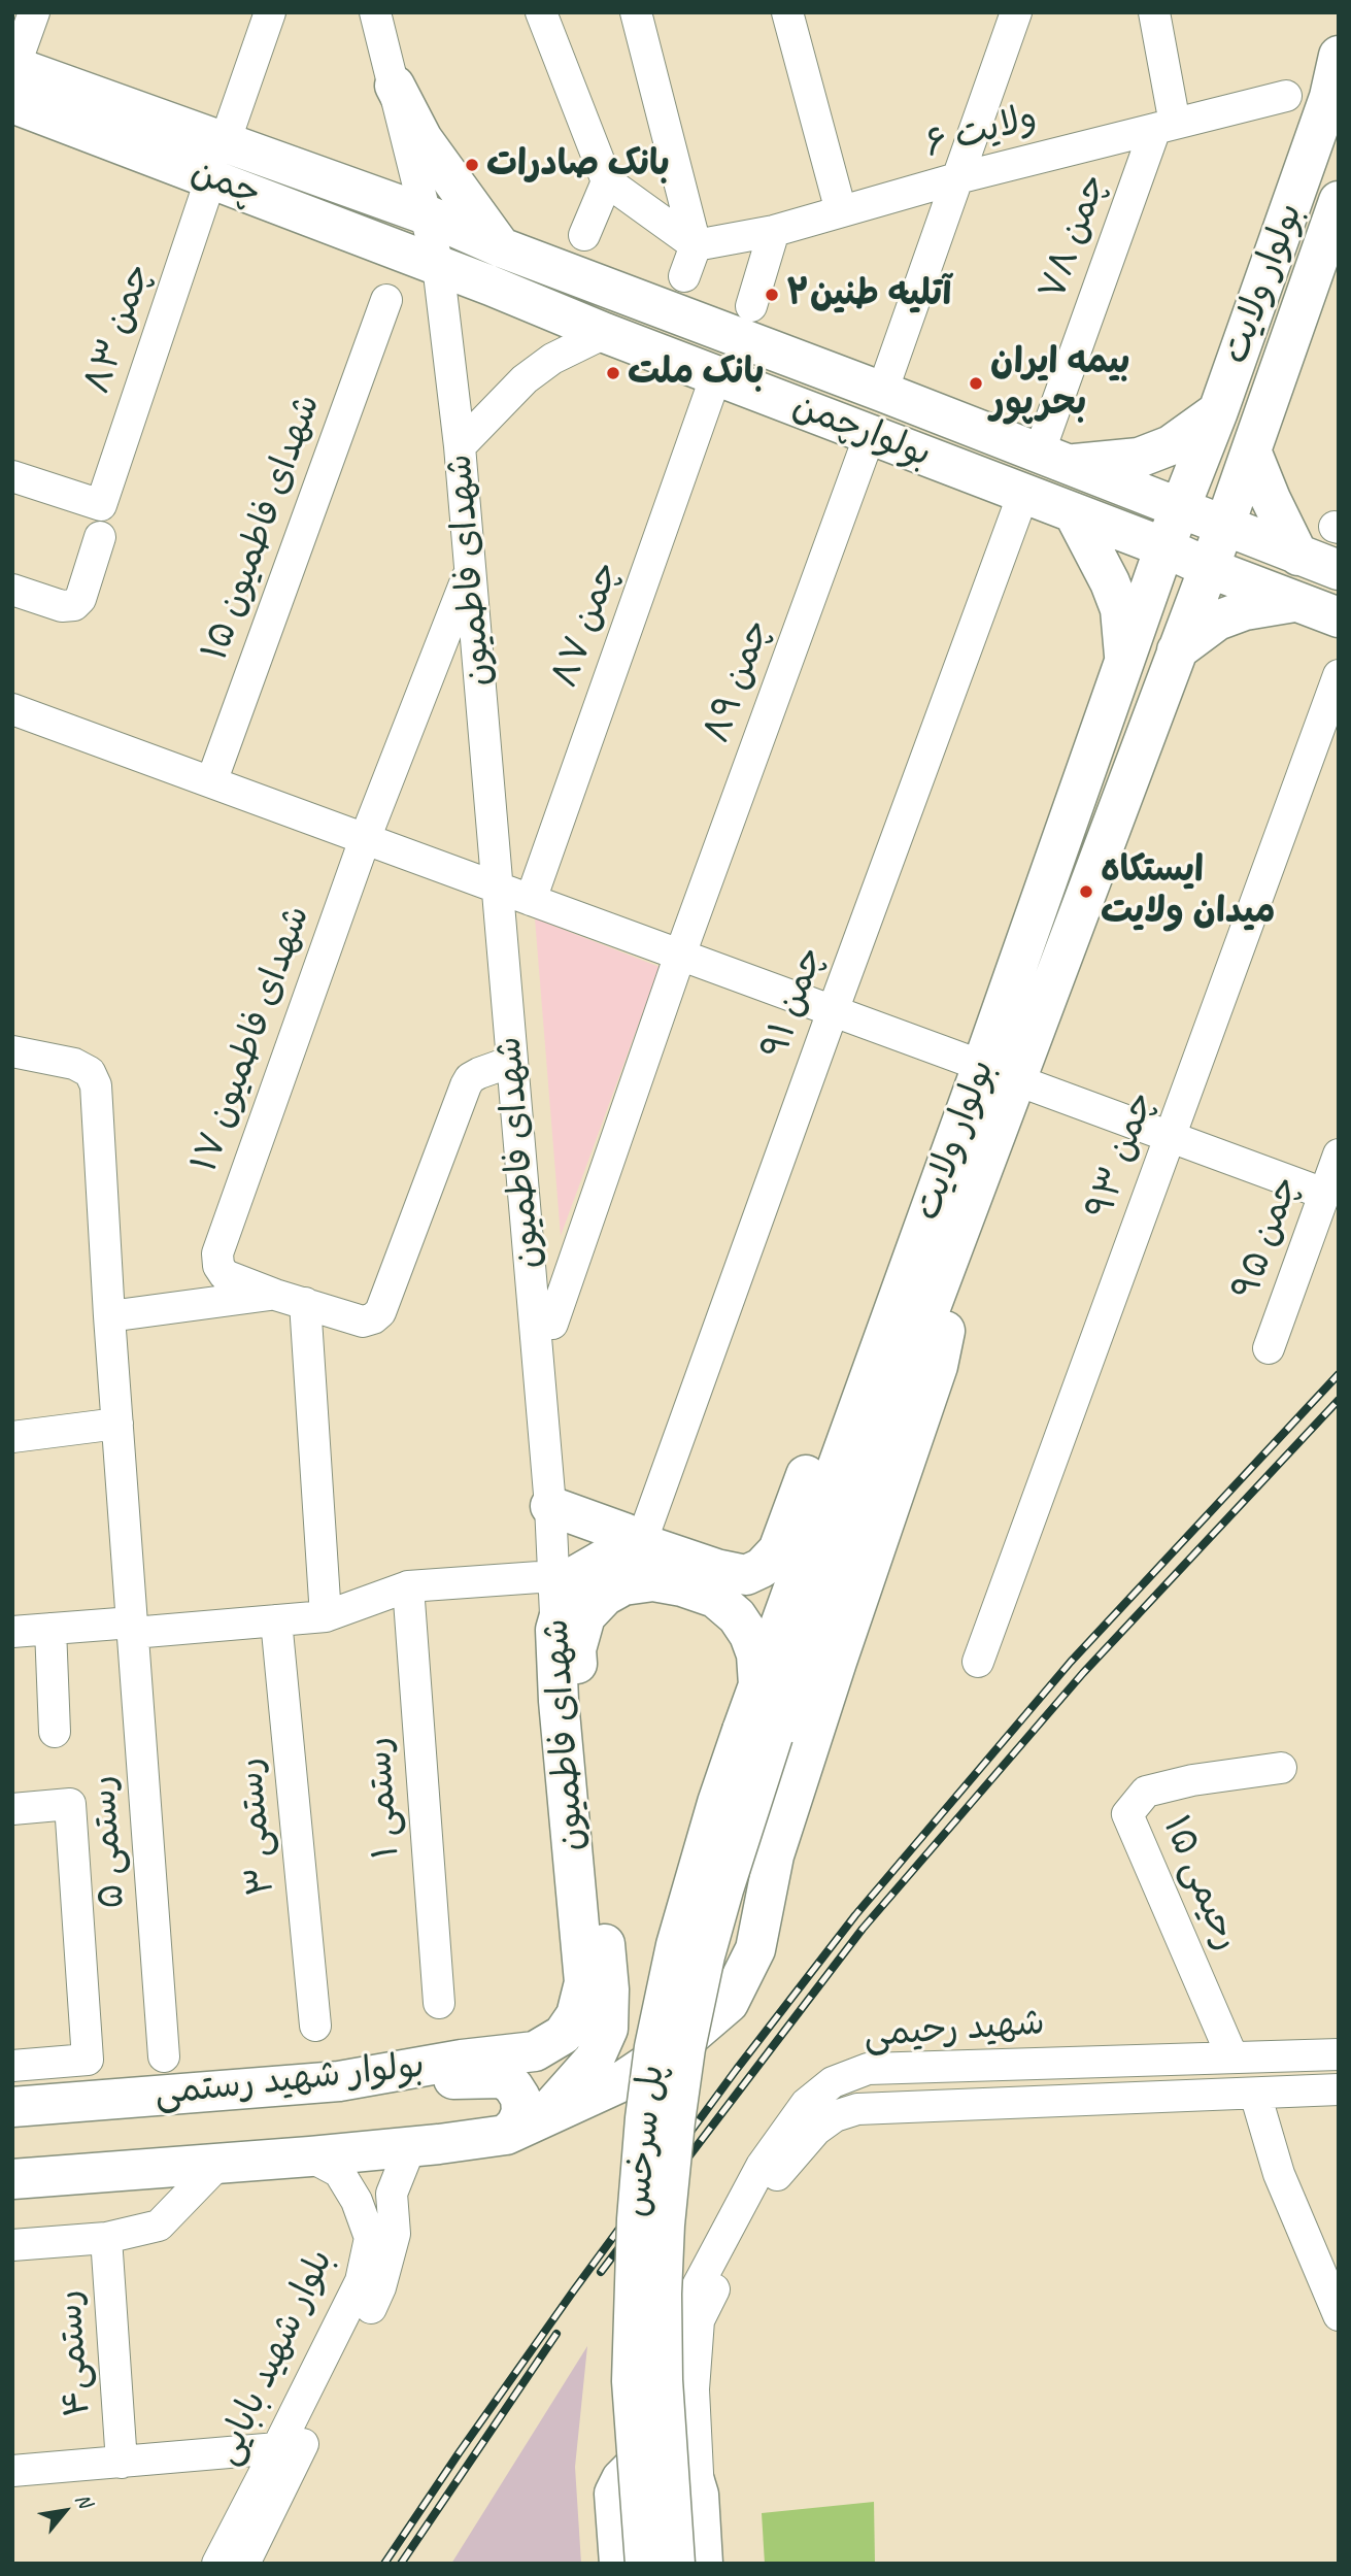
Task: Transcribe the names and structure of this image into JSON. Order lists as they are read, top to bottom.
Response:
{
  "streets": {
    "main road": [
      "چمن",
      "بولوار ولایت",
      "بولوارچمن",
      "شهدای فاطمیون",
      "بولوار شهید رستمی",
      "پل سرخس"
    ],
    "street": [
      "ولایت ۶",
      "چمن ۷۸",
      "چمن ۸۳",
      "شهدای فاطمیون ۱۵",
      "چمن ۸۷",
      "چمن ۸۹",
      "چمن ۹۱",
      "شهدای فاطمیون ۱۷",
      "چمن ۹۳",
      "چمن ۹۵",
      "رستمی ۱",
      "رستمی ۳",
      "رستمی ۵",
      "رحیمی ۱۵",
      "شهید رحیمی",
      "رستمی۴",
      "بلوار شهید بابایی"
    ]
  },
  "crossings": [
    ["ولایت ۶", "چمن ۷۸"],
    ["چمن", "چمن ۸۳"],
    ["چمن", "بولوارچمن"],
    ["چمن", "شهدای فاطمیون"],
    ["چمن ۷۸", "بولوارچمن"],
    ["بولوار ولایت", "بولوارچمن"],
    ["بولوار ولایت", "بولوار شهید رستمی"],
    ["بولوار ولایت", "پل سرخس"],
    ["بولوارچمن", "شهدای فاطمیون"],
    ["بولوارچمن", "چمن ۸۷"],
    ["بولوارچمن", "چمن ۸۹"],
    ["بولوارچمن", "چمن ۹۱"],
    ["شهدای فاطمیون", "شهدای فاطمیون ۱۷"],
    ["شهدای فاطمیون", "بولوار شهید رستمی"],
    ["رحیمی ۱۵", "شهید رحیمی"],
    ["بولوار شهید رستمی", "بلوار شهید بابایی"]
  ],
  "places": [
    "بانک صادرات",
    "آتلیه طنین۲",
    "بانک ملت",
    "بيمه ايران بحرپور",
    "ایستکاه میدان ولایت"
  ],
  "north": "top right"
}
